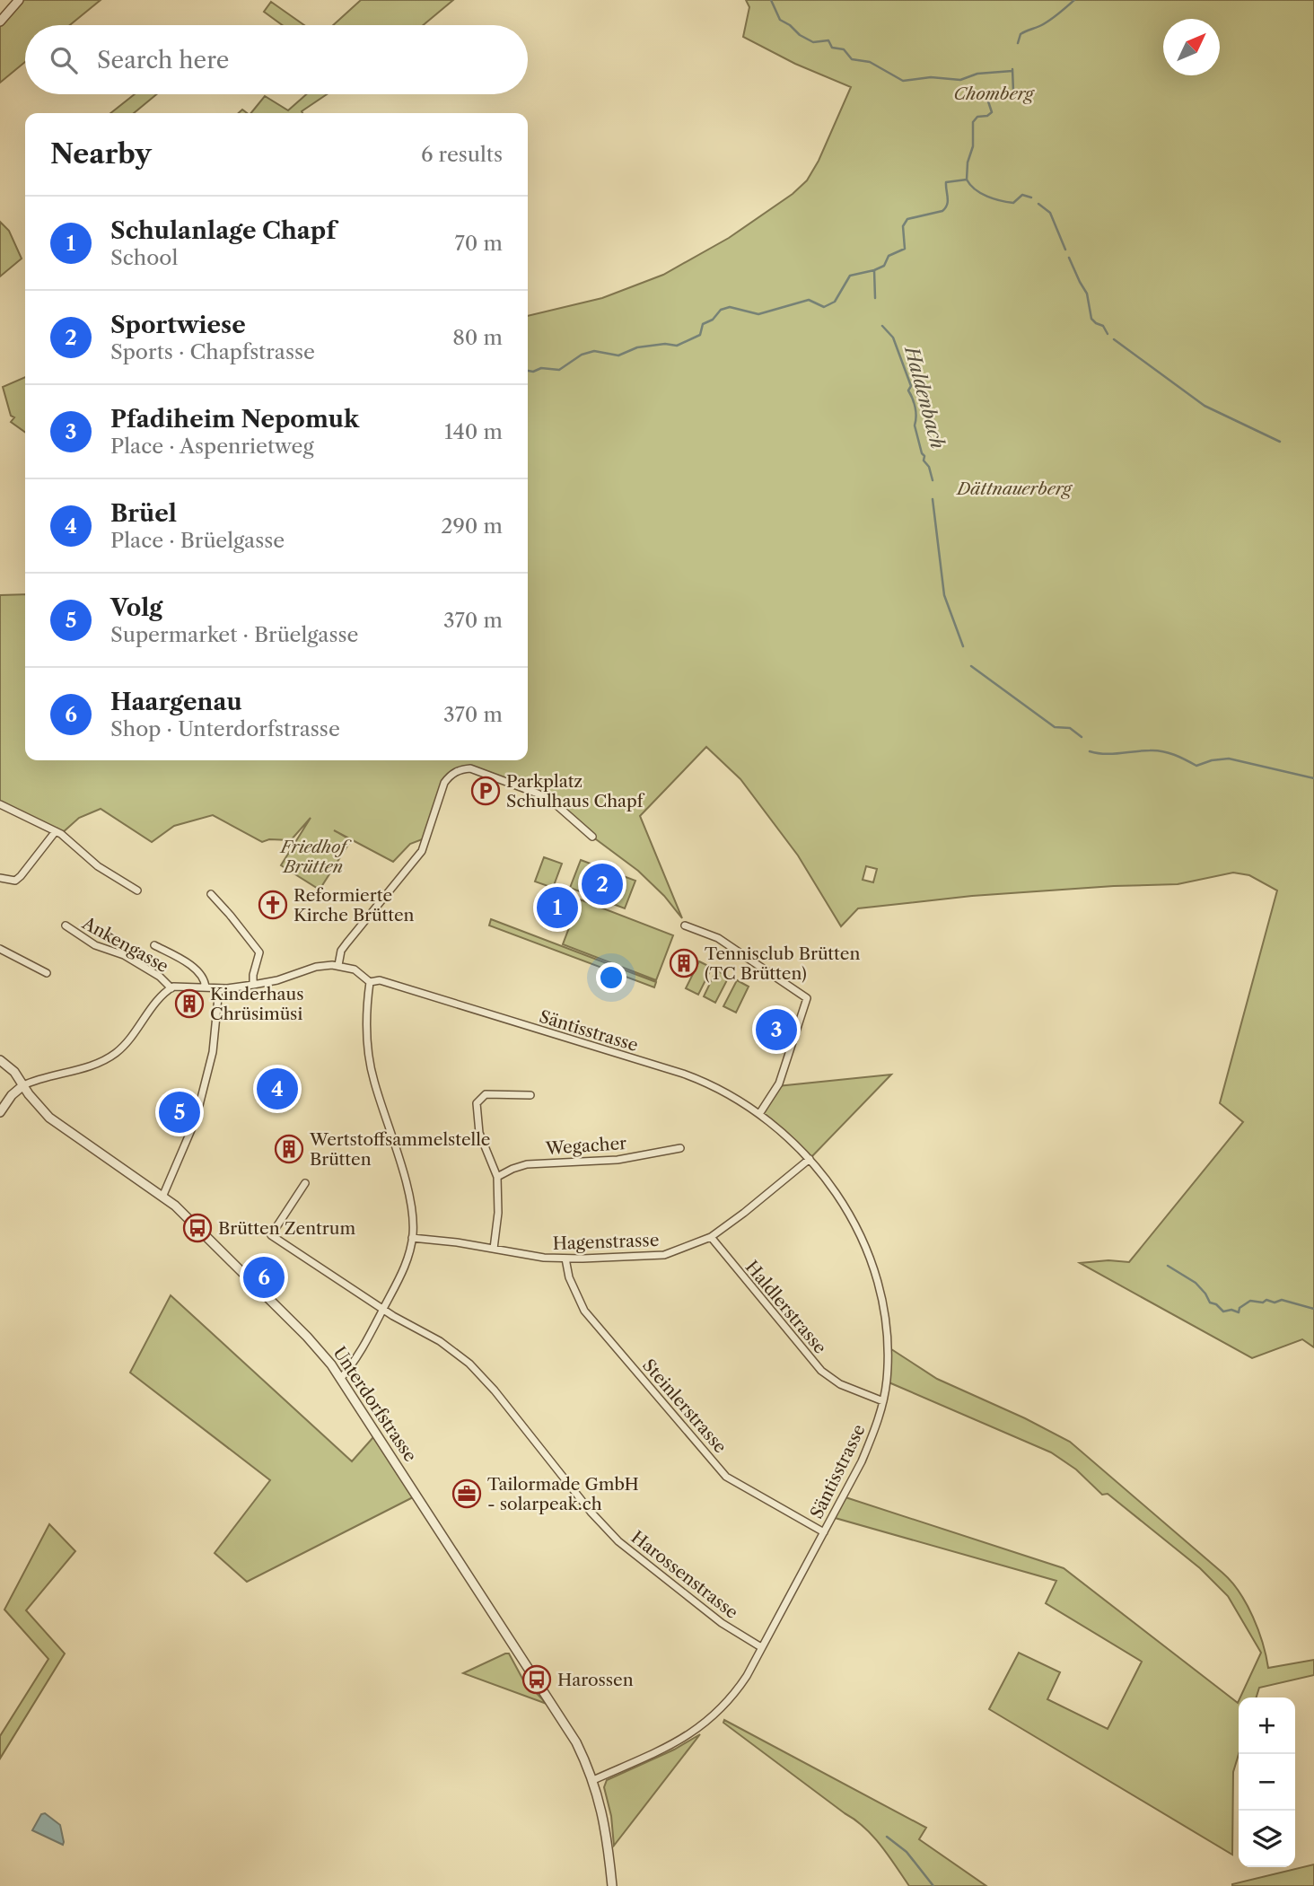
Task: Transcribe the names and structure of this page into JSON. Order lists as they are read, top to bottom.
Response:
{
  "streets": {
    "street": [
      "Ankengasse",
      "Säntisstrasse",
      "Wegacher",
      "Hagenstrasse",
      "Haldlerstrasse",
      "Unterdorfstrasse",
      "Steinlerstrasse",
      "Harossenstrasse"
    ]
  },
  "crossings": [
    ["Säntisstrasse", "Hagenstrasse"],
    ["Säntisstrasse", "Haldlerstrasse"],
    ["Säntisstrasse", "Unterdorfstrasse"],
    ["Säntisstrasse", "Steinlerstrasse"],
    ["Säntisstrasse", "Harossenstrasse"],
    ["Hagenstrasse", "Haldlerstrasse"],
    ["Hagenstrasse", "Steinlerstrasse"]
  ],
  "water": ["Haldenbach"],
  "parks": ["Chomberg", "Dättnauerberg", "Friedhof Brütten"],
  "places": {
    "parking": ["Parkplatz Schulhaus Chapf"],
    "church": ["Reformierte Kirche Brütten"],
    "building": ["Tennisclub Brütten (TC Brütten)", "Kinderhaus Chrüsimüsi", "Wertstoffsammelstelle Brütten"],
    "bus stop": ["Brütten Zentrum", "Harossen"],
    "office": ["Tailormade GmbH - solarpeak.ch"]
  },
  "north": "top right",
  "page": {
    "search": "Search here",
    "heading": ["Nearby", "6 results"],
    "list": [
      {
        "mark": "1",
        "name": "Schulanlage Chapf",
        "note": "School",
        "value": "70 m"
      },
      {
        "mark": "2",
        "name": "Sportwiese",
        "note": "Sports · Chapfstrasse",
        "value": "80 m"
      },
      {
        "mark": "3",
        "name": "Pfadiheim Nepomuk",
        "note": "Place · Aspenrietweg",
        "value": "140 m"
      },
      {
        "mark": "4",
        "name": "Brüel",
        "note": "Place · Brüelgasse",
        "value": "290 m"
      },
      {
        "mark": "5",
        "name": "Volg",
        "note": "Supermarket · Brüelgasse",
        "value": "370 m"
      },
      {
        "mark": "6",
        "name": "Haargenau",
        "note": "Shop · Unterdorfstrasse",
        "value": "370 m"
      }
    ],
    "pins": [
      "2",
      "1",
      "3",
      "4",
      "5",
      "6"
    ],
    "map_buttons": ["+", "−"]
  }
}
